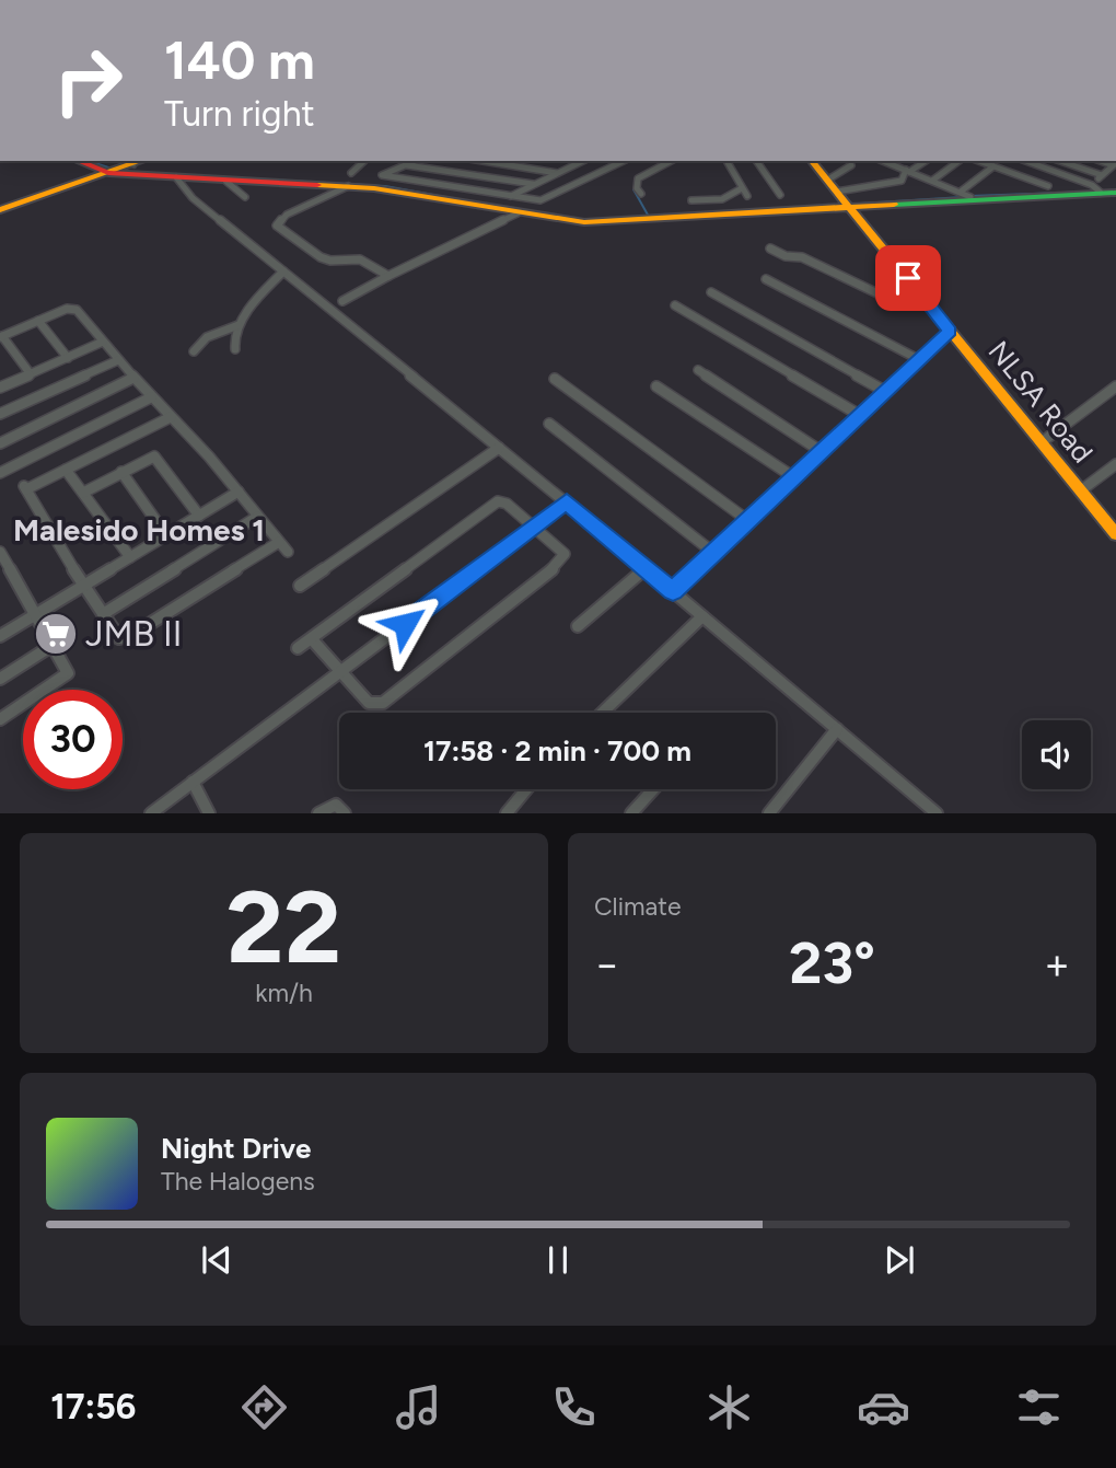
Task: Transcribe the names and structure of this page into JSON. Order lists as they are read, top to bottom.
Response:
{
  "streets": {
    "street": ["NLSA Road"]
  },
  "districts": ["Malesido Homes 1"],
  "places": {
    "supermarket": ["JMB II"]
  },
  "page": {
    "turn": ["140 m", "Turn right"],
    "limit": "30",
    "trip": "17:58 · 2 min · 700 m",
    "tile": [
      ["22", "km/h"],
      "Climate"
    ],
    "heat": ["−", "23°", "+"],
    "song": ["Night Drive", "The Halogens"],
    "tabs": "17:56"
  }
}
